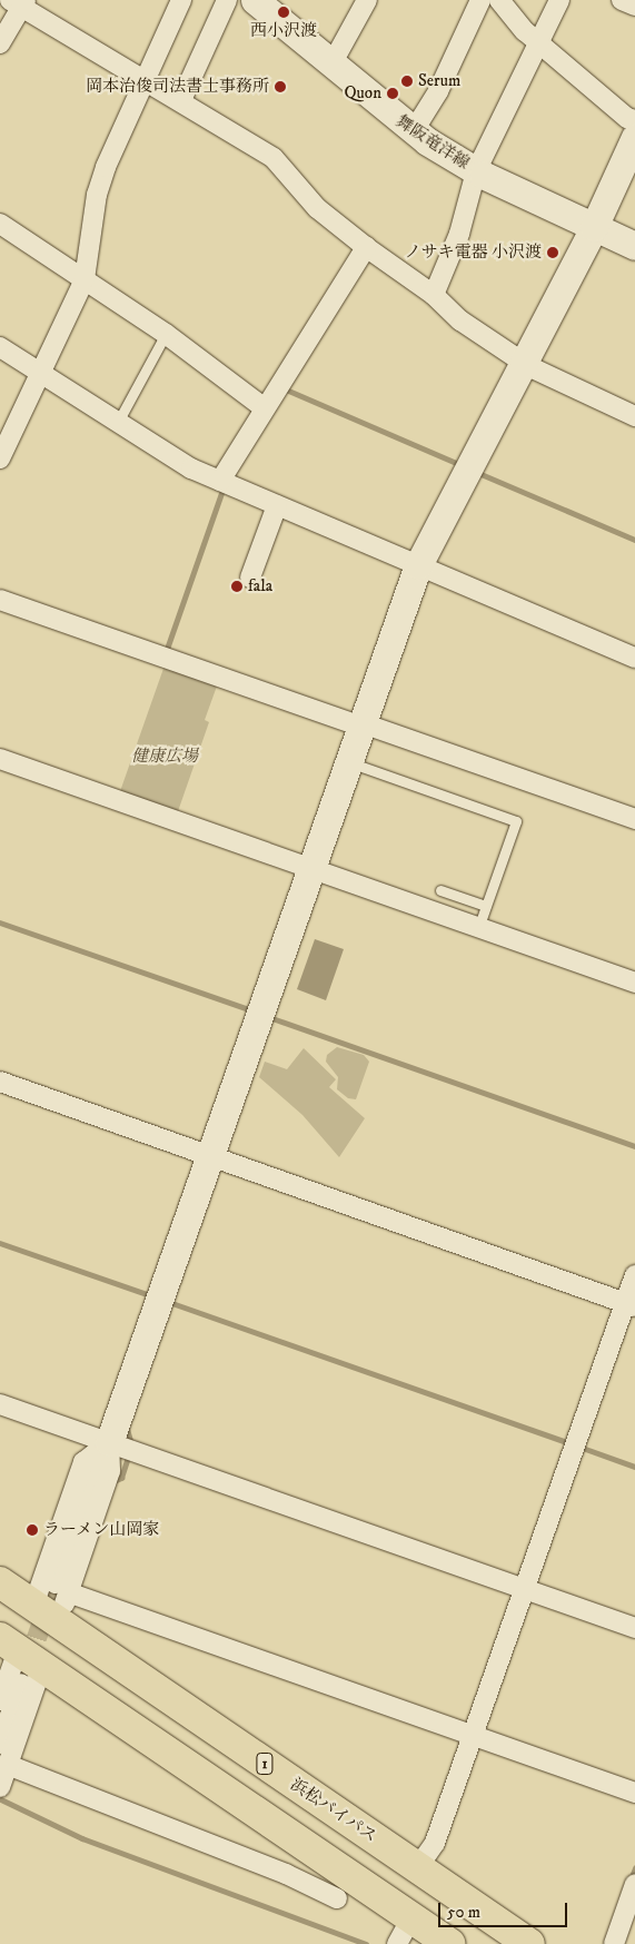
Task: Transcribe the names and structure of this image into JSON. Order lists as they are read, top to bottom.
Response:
{
  "streets": {
    "highway": ["1", "浜松バイパス"],
    "street": ["舞阪竜洋線"]
  },
  "parks": ["健康広場"],
  "places": [
    "西小沢渡",
    "Serum",
    "岡本治俊司法書士事務所",
    "Quon",
    "ノサキ電器 小沢渡",
    "fala",
    "ラーメン山岡家"
  ],
  "scale_bar": "50 m"
}
